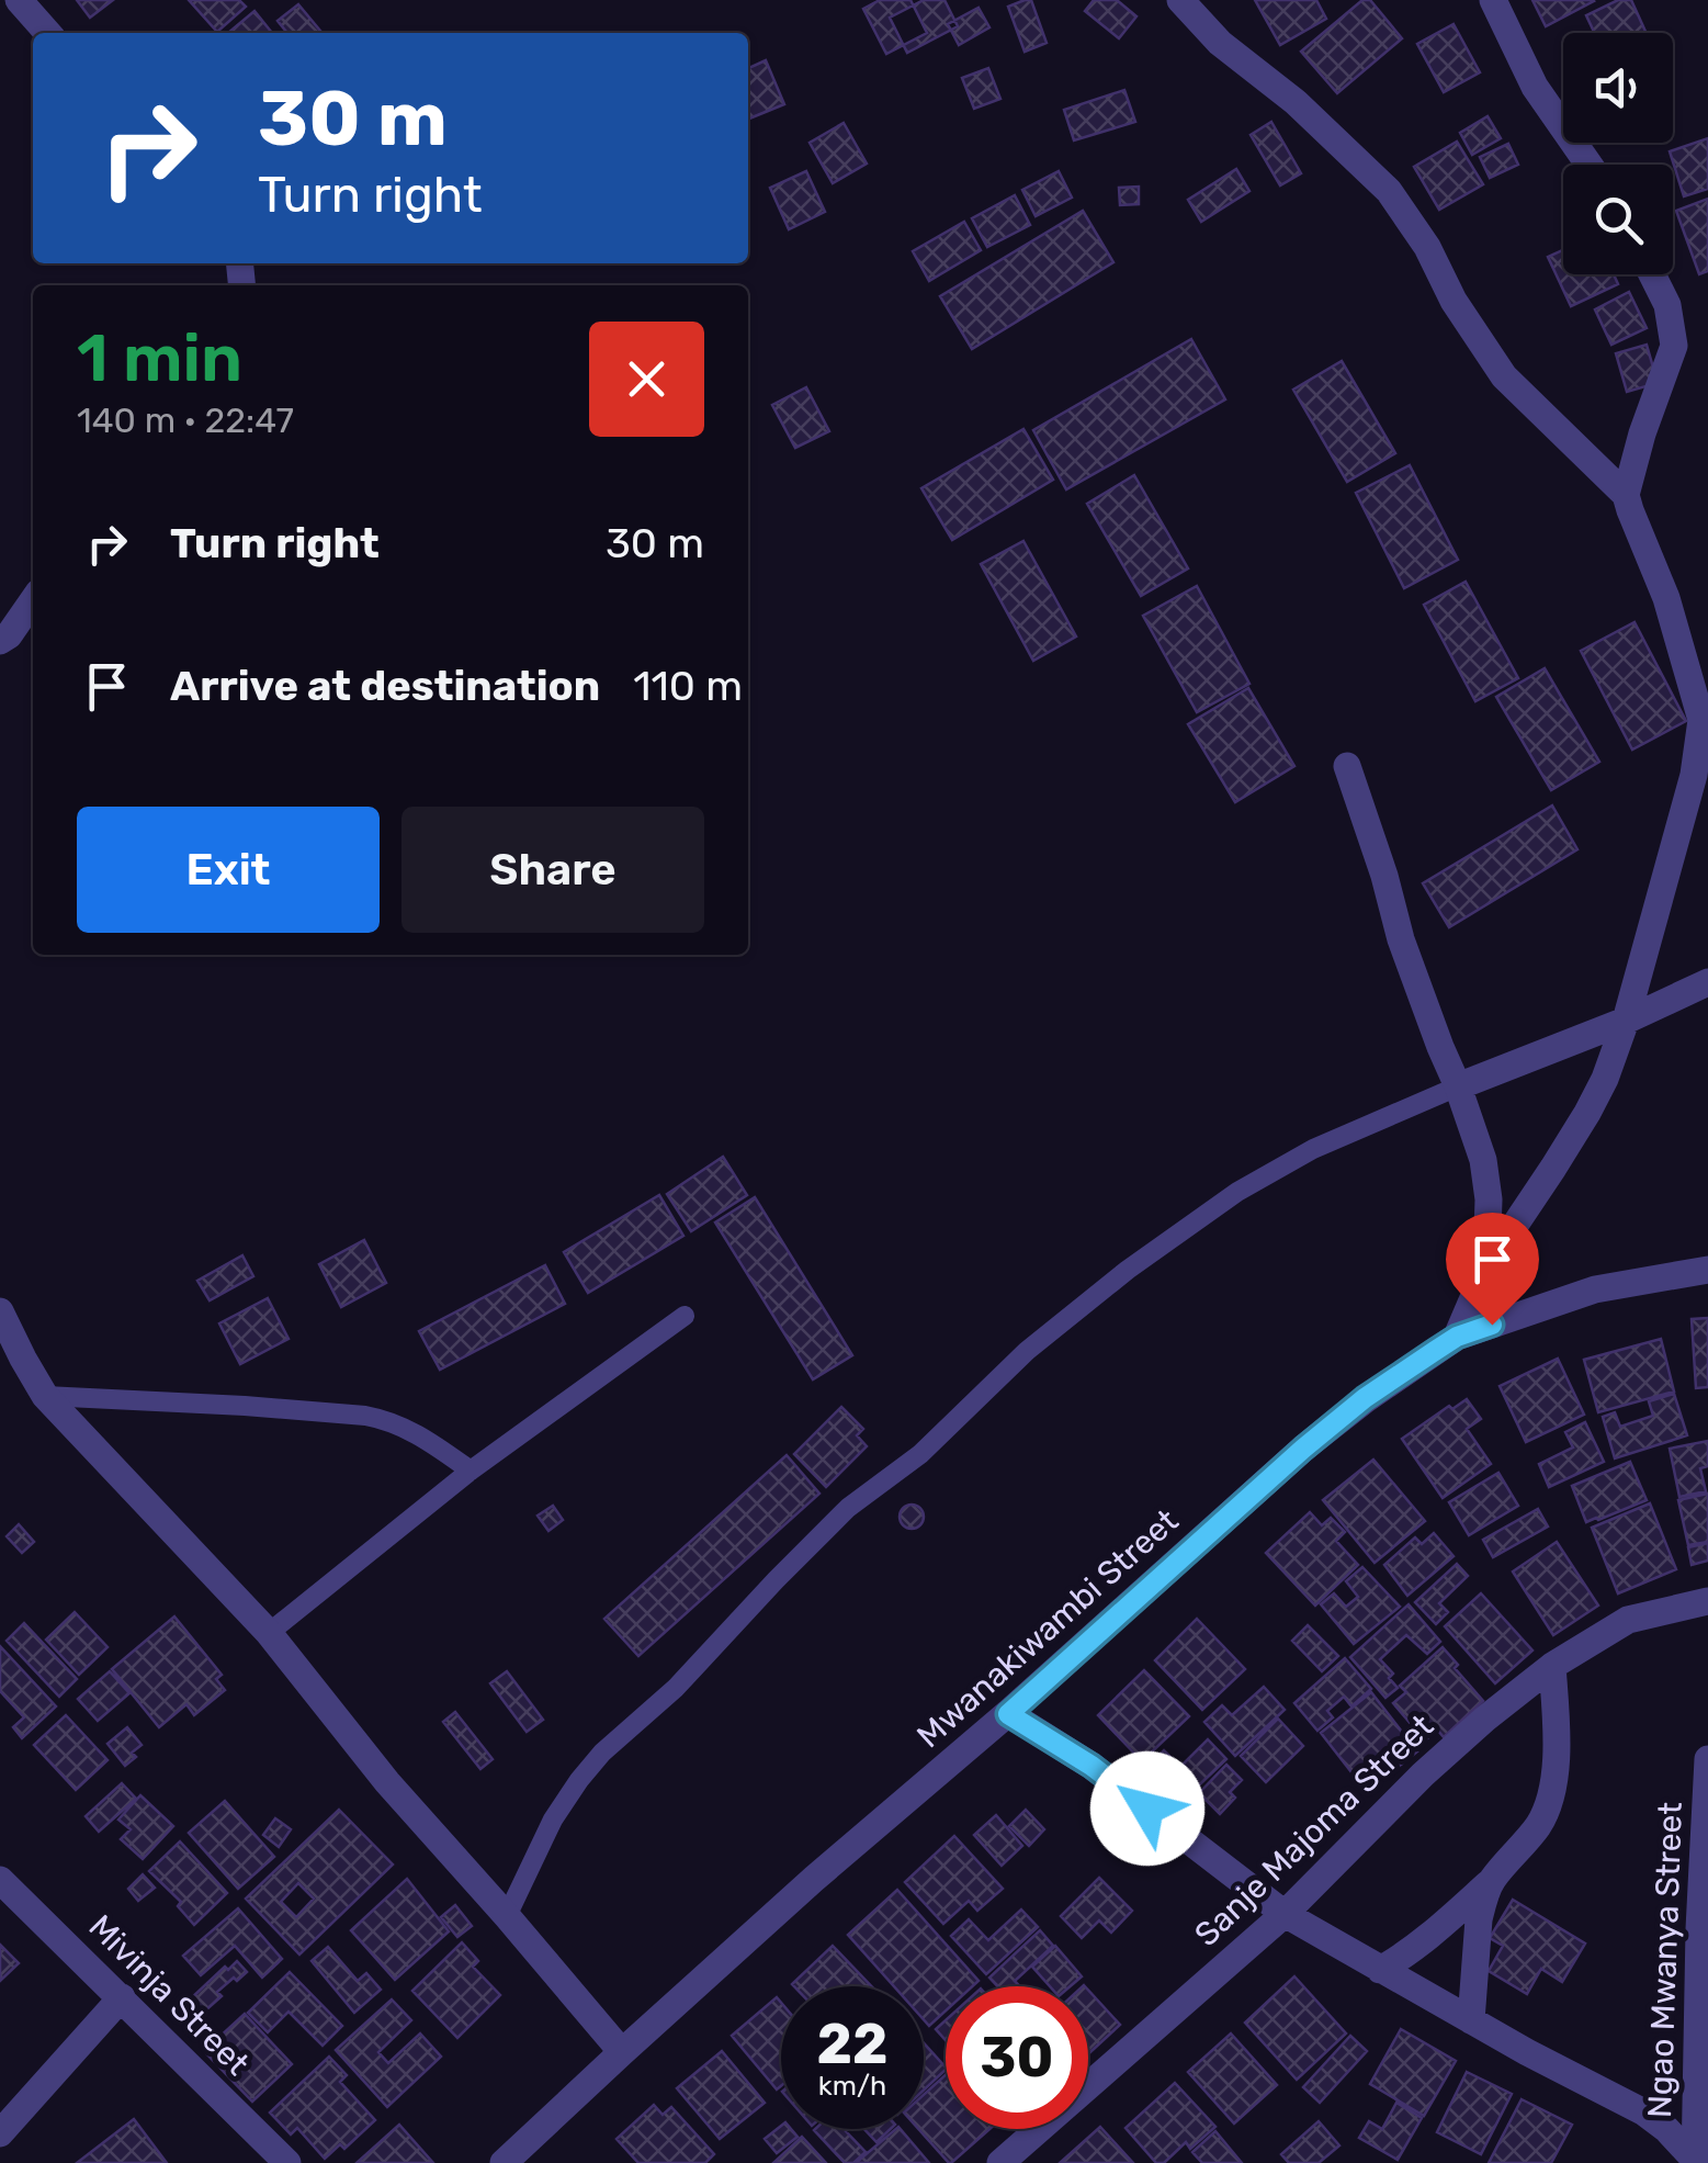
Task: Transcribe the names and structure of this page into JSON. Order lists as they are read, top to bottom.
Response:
{
  "streets": {
    "street": [
      "Mwanakiwambi Street",
      "Sanje Majoma Street",
      "Ngao Mwanya Street",
      "Mivinja Street"
    ]
  },
  "page": {
    "turn": ["30 m", "Turn right"],
    "heading": ["1 min", "140 m · 22:47"],
    "list": [
      {
        "name": "Turn right",
        "value": "30 m"
      },
      {
        "name": "Arrive at destination",
        "value": "110 m"
      }
    ],
    "buttons": ["Exit", "Share"],
    "speed": "22 km/h",
    "limit": "30"
  }
}
